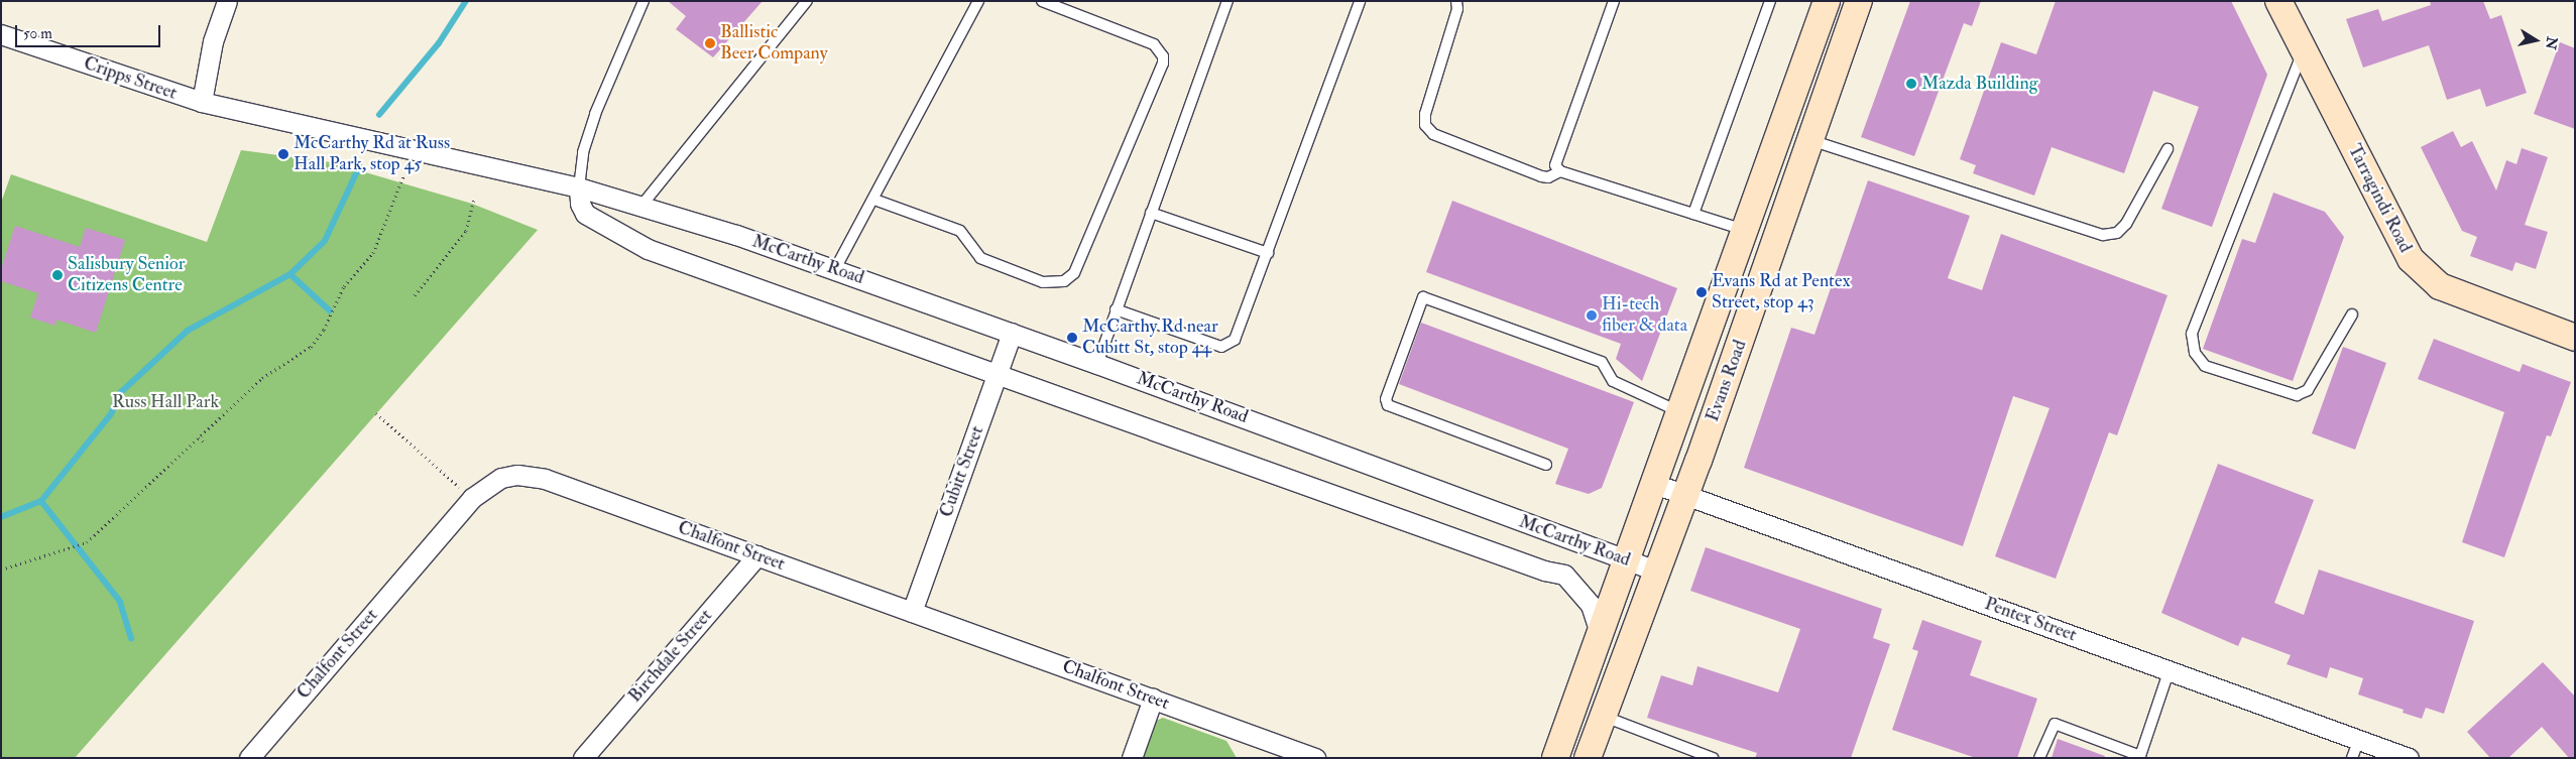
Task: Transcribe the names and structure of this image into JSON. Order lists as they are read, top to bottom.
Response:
{
  "streets": {
    "main road": ["Tarragindi Road", "Evans Road"],
    "street": [
      "Cripps Street",
      "McCarthy Road",
      "Cubitt Street",
      "Chalfont Street",
      "Pentex Street",
      "Birchdale Street"
    ]
  },
  "crossings": [
    ["Cripps Street", "McCarthy Road"],
    ["McCarthy Road", "Evans Road"],
    ["McCarthy Road", "Cubitt Street"],
    ["Evans Road", "Pentex Street"],
    ["Cubitt Street", "Chalfont Street"],
    ["Chalfont Street", "Birchdale Street"]
  ],
  "parks": ["Russ Hall Park"],
  "places": [
    "Ballistic Beer Company",
    "Mazda Building",
    "McCarthy Rd at Russ Hall Park, stop 45",
    "Salisbury Senior Citizens Centre",
    "Evans Rd at Pentex Street, stop 43",
    "Hi-tech fiber & data",
    "McCarthy Rd near Cubitt St, stop 44"
  ],
  "scale_bar": "50 m",
  "north": "right"
}
